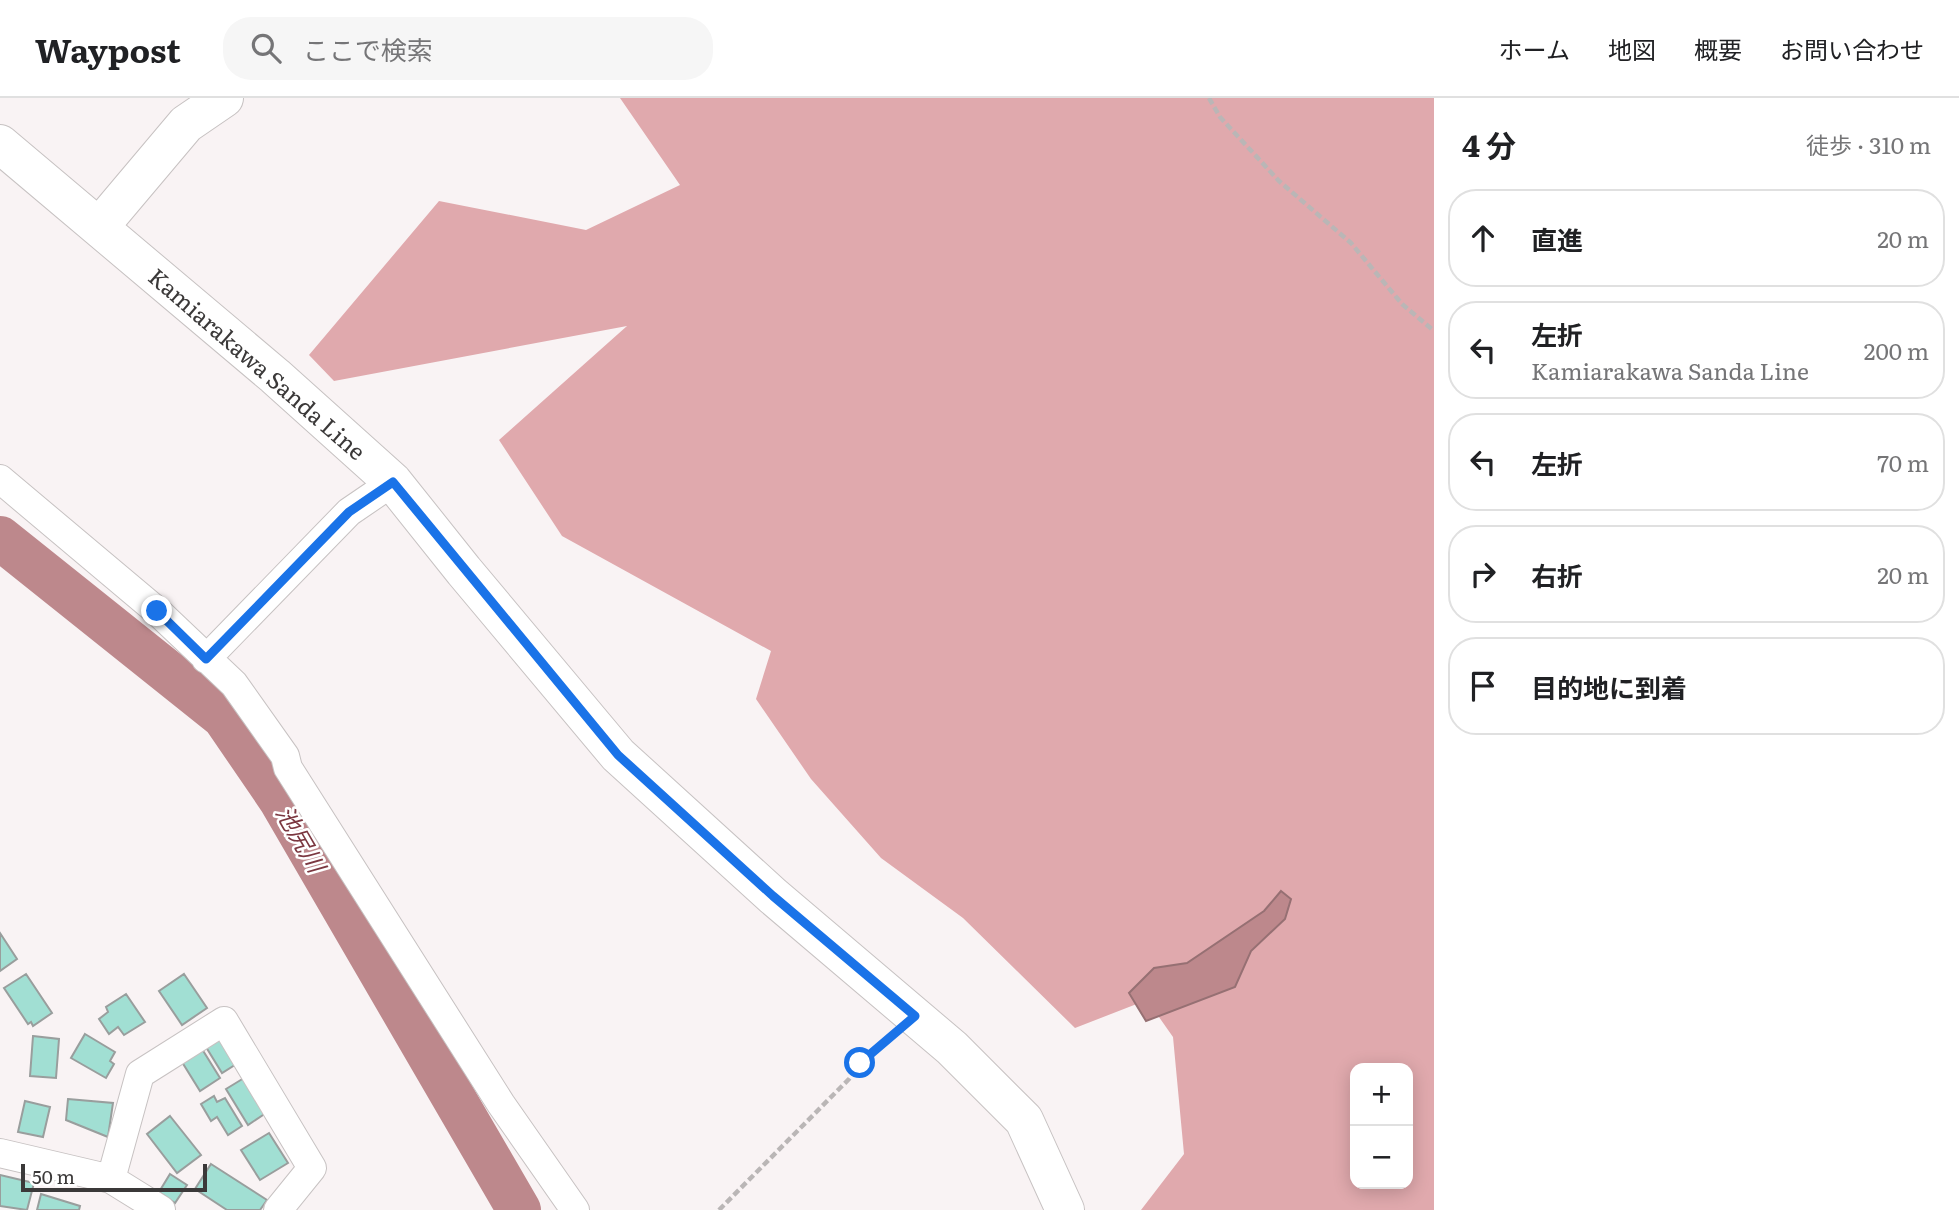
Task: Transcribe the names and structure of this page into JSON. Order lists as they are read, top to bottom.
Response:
{
  "streets": {
    "main road": ["Kamiarakawa Sanda Line"]
  },
  "water": ["池尻川"],
  "scale_bar": "50 m",
  "page": {
    "header": "Waypost",
    "search": "ここで検索",
    "nav": [
      "ホーム",
      "地図",
      "概要",
      "お問い合わせ"
    ],
    "heading": ["4 分", "徒歩 · 310 m"],
    "list": [
      ["直進", "20 m"],
      ["左折", "Kamiarakawa Sanda Line", "200 m"],
      ["左折", "70 m"],
      ["右折", "20 m"],
      "目的地に到着"
    ],
    "map_buttons": ["+", "−"],
    "scale": "50 m"
  }
}
